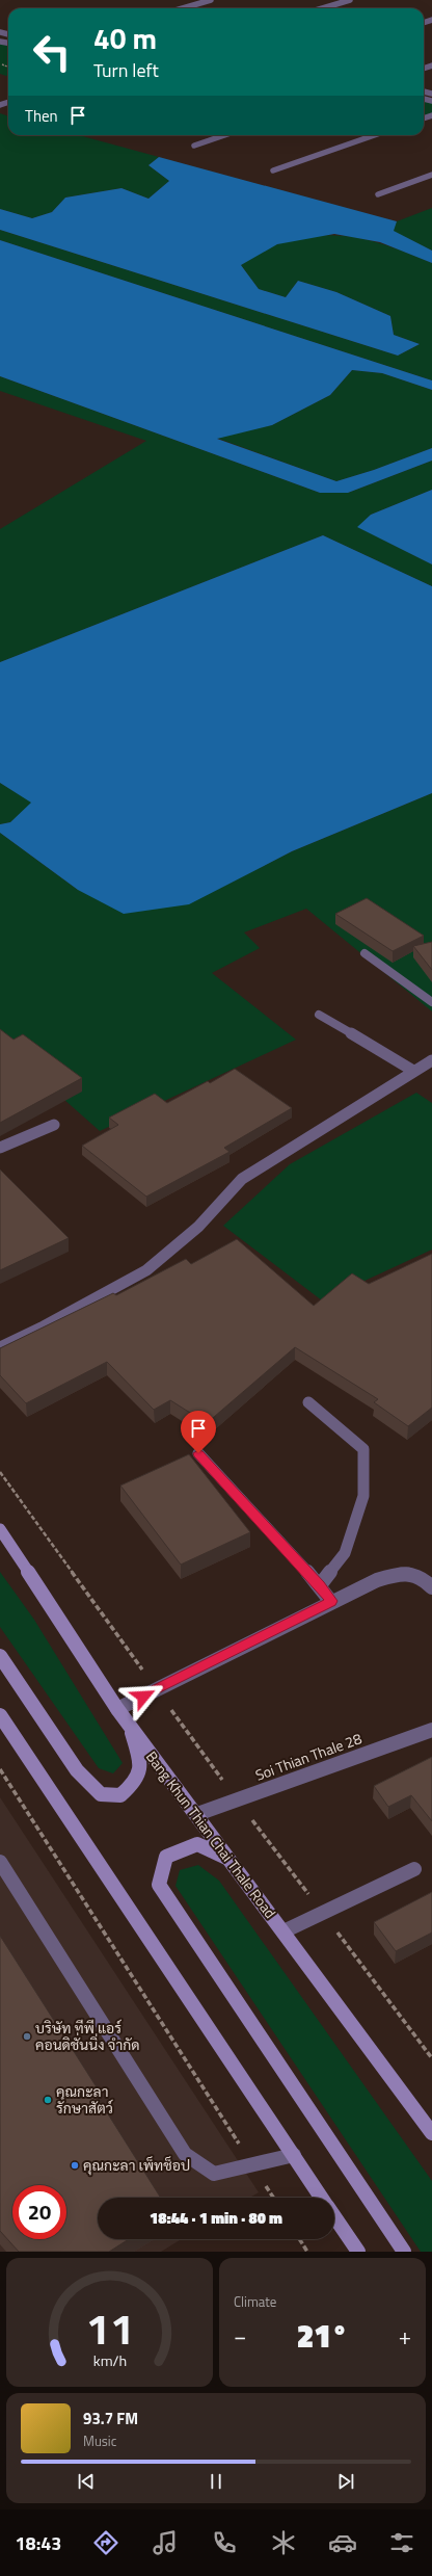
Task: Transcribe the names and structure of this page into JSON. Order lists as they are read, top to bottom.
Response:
{
  "streets": {
    "main road": ["Bang Khun Thian Chai Thale Road"],
    "street": ["Soi Thian Thale 28"]
  },
  "crossings": [
    ["Soi Thian Thale 28", "Bang Khun Thian Chai Thale Road"]
  ],
  "places": ["บริษัท ทีพี แอร์ คอนดิชั่นนิ่ง จำกัด", "คุณกะลา รักษาสัตว์", "คุณกะลา เพ็ทช็อป"],
  "page": {
    "turn": ["40 m", "Turn left"],
    "then": "Then",
    "limit": "20",
    "trip": "18:44 · 1 min · 80 m",
    "tile": "Climate",
    "heat": ["−", "21°", "+"],
    "song": ["93.7 FM", "Music"],
    "tabs": "18:43",
    "gauge": ["11", "km/h"]
  }
}
